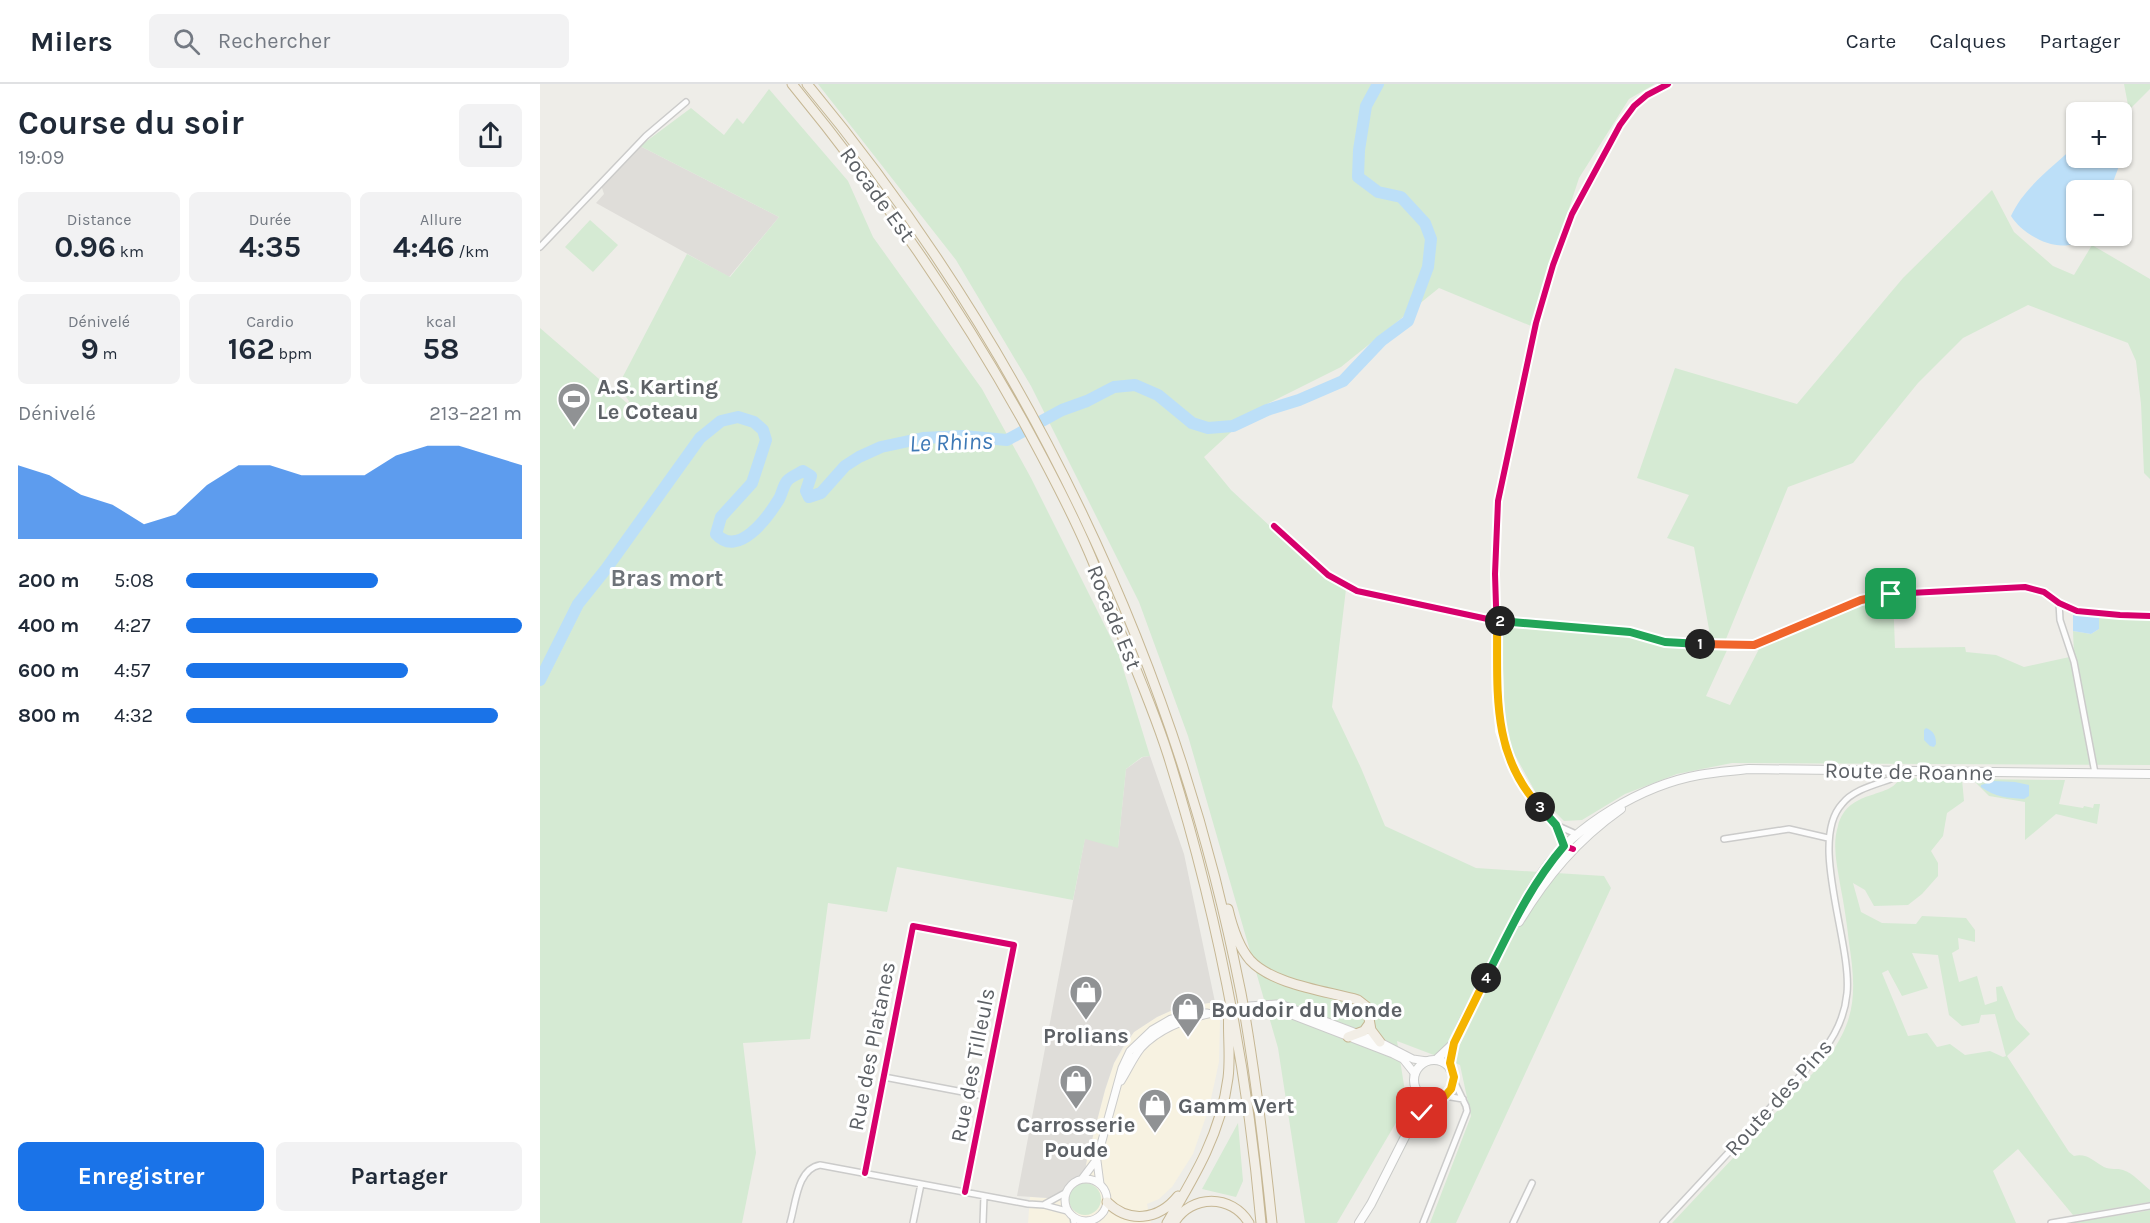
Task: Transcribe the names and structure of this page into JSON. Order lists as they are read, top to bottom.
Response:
{
  "streets": {
    "highway": ["Rocade Est"],
    "main road": ["Route de Roanne"],
    "street": ["Rue des Platanes", "Rue des Tilleuls", "Route des Pins"]
  },
  "crossings": [
    ["Route de Roanne", "Route des Pins"],
    ["Rue des Platanes", "Rue des Tilleuls"]
  ],
  "districts": ["Bras mort"],
  "water": ["Le Rhins"],
  "places": {
    "sports": ["A.S. Karting Le Coteau"],
    "shop": [
      "Prolians",
      "Boudoir du Monde",
      "Carrosserie Poude",
      "Gamm Vert"
    ]
  },
  "page": {
    "header": "Milers",
    "search": "Rechercher",
    "nav": ["Carte", "Calques", "Partager"],
    "heading": ["Course du soir", "19:09"],
    "map_buttons": ["+", "−"],
    "stats": [
      ["Distance", "0.96 km"],
      ["Durée", "4:35"],
      ["Allure", "4:46 /km"],
      ["Dénivelé", "9 m"],
      ["Cardio", "162 bpm"],
      ["kcal", "58"]
    ],
    "chart": ["Dénivelé", "213–221 m"],
    "list": [
      {
        "name": "200 m",
        "note": "5:08"
      },
      {
        "name": "400 m",
        "note": "4:27"
      },
      {
        "name": "600 m",
        "note": "4:57"
      },
      {
        "name": "800 m",
        "note": "4:32"
      }
    ],
    "pins": [
      "2",
      "1",
      "3",
      "4"
    ],
    "buttons": ["Enregistrer", "Partager"]
  }
}
